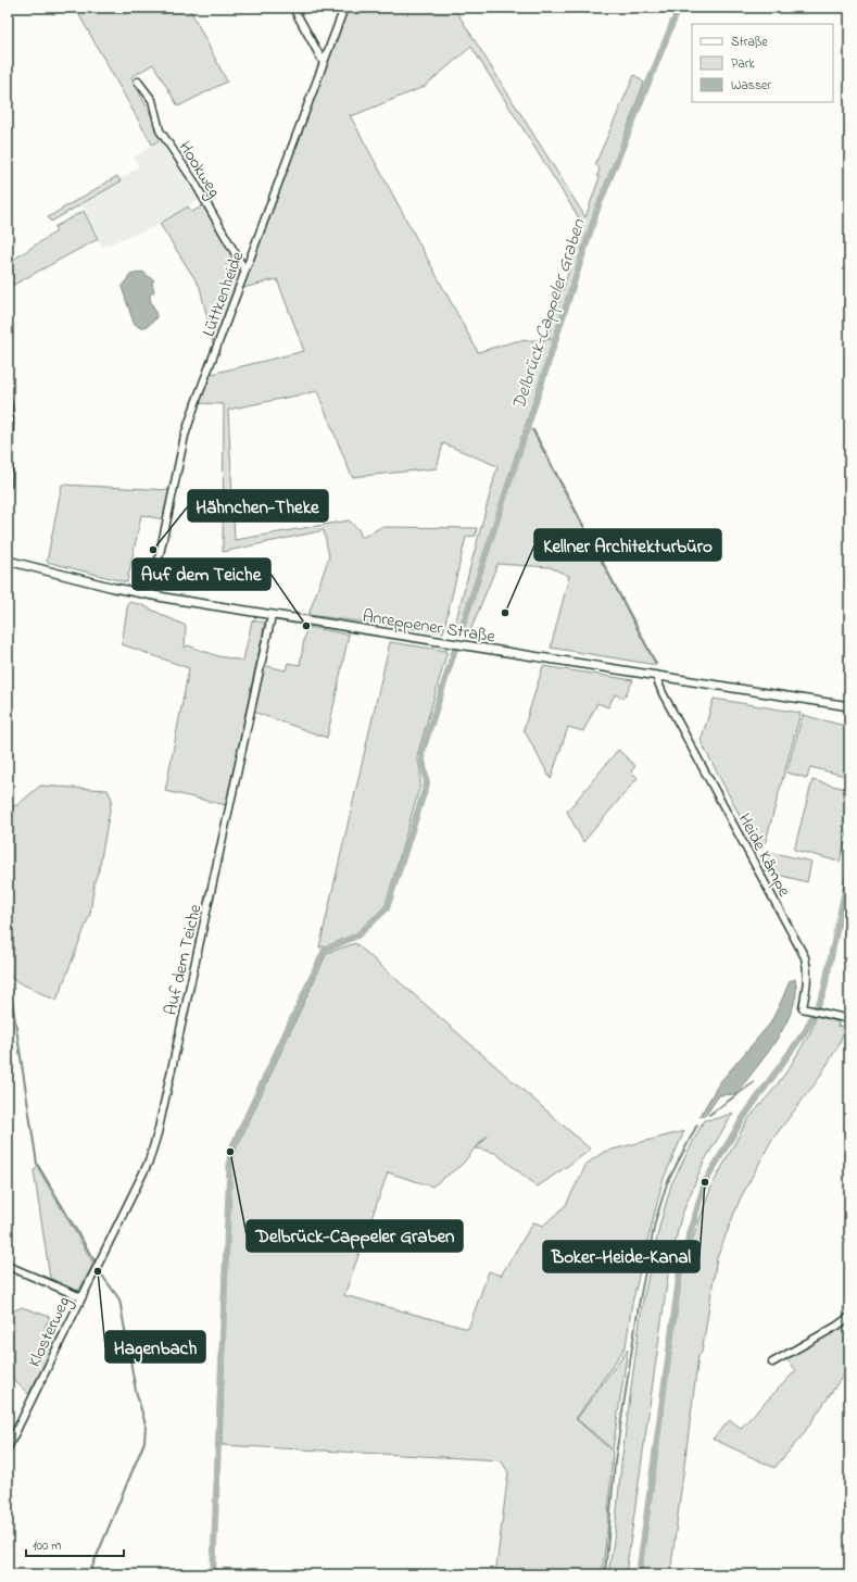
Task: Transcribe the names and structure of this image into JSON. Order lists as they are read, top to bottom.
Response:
{
  "streets": {
    "street": [
      "Hookweg",
      "Lüttkenheide",
      "Anreppener Straße",
      "Heide Kämpe",
      "Auf dem Teiche",
      "Klosterweg"
    ]
  },
  "crossings": [
    ["Hookweg", "Lüttkenheide"],
    ["Lüttkenheide", "Anreppener Straße"],
    ["Anreppener Straße", "Heide Kämpe"],
    ["Anreppener Straße", "Auf dem Teiche"],
    ["Auf dem Teiche", "Klosterweg"]
  ],
  "water": ["Delbrück-Cappeler Graben"],
  "places": [
    "Hähnchen-Theke",
    "Kellner Architekturbüro",
    "Auf dem Teiche",
    "Delbrück-Cappeler Graben",
    "Boker-Heide-Kanal",
    "Hagenbach"
  ],
  "legend": ["Straße", "Park", "Wasser"],
  "scale_bar": "100 m"
}
